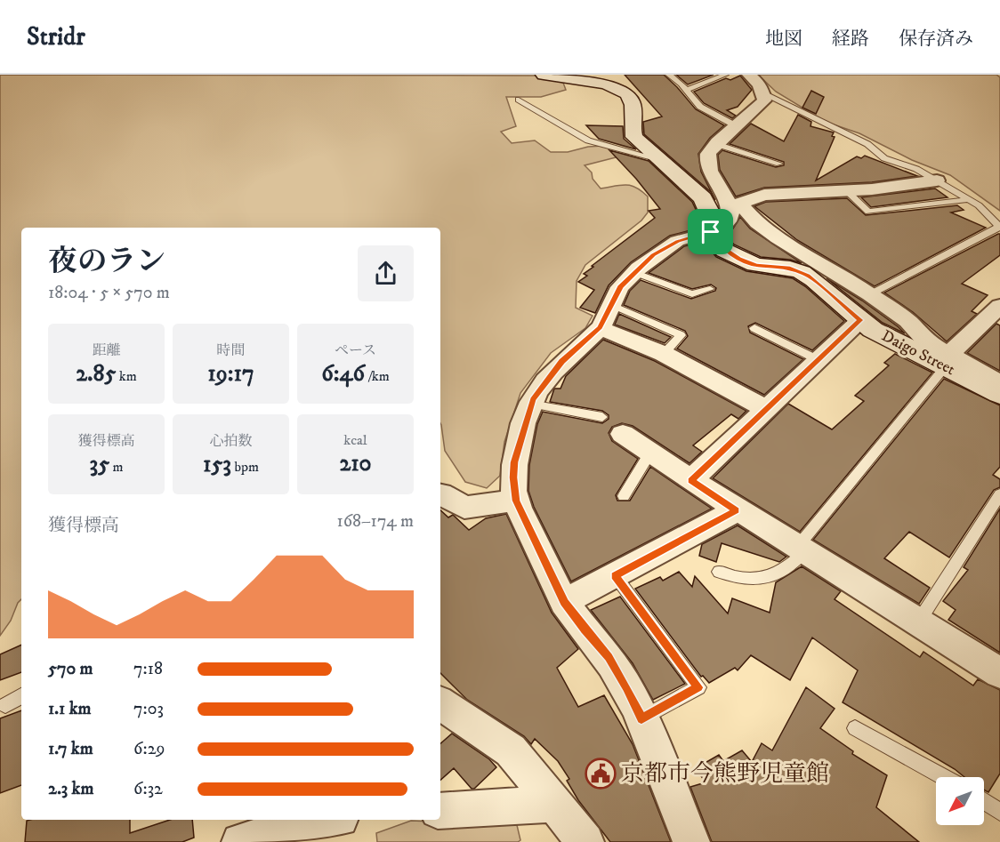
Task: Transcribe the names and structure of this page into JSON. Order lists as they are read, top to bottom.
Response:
{
  "streets": {
    "main road": ["Daigo Street"]
  },
  "places": {
    "public building": ["京都市今熊野児童館"]
  },
  "north": "bottom left",
  "page": {
    "header": "Stridr",
    "nav": ["地図", "経路", "保存済み"],
    "heading": ["夜のラン", "18:04 · 5 × 570 m"],
    "stats": [
      ["距離", "2.85 km"],
      ["時間", "19:17"],
      ["ペース", "6:46 /km"],
      ["獲得標高", "35 m"],
      ["心拍数", "153 bpm"],
      ["kcal", "210"]
    ],
    "chart": ["獲得標高", "168–174 m"],
    "list": [
      {
        "name": "570 m",
        "note": "7:18"
      },
      {
        "name": "1.1 km",
        "note": "7:03"
      },
      {
        "name": "1.7 km",
        "note": "6:29"
      },
      {
        "name": "2.3 km",
        "note": "6:32"
      }
    ]
  }
}
